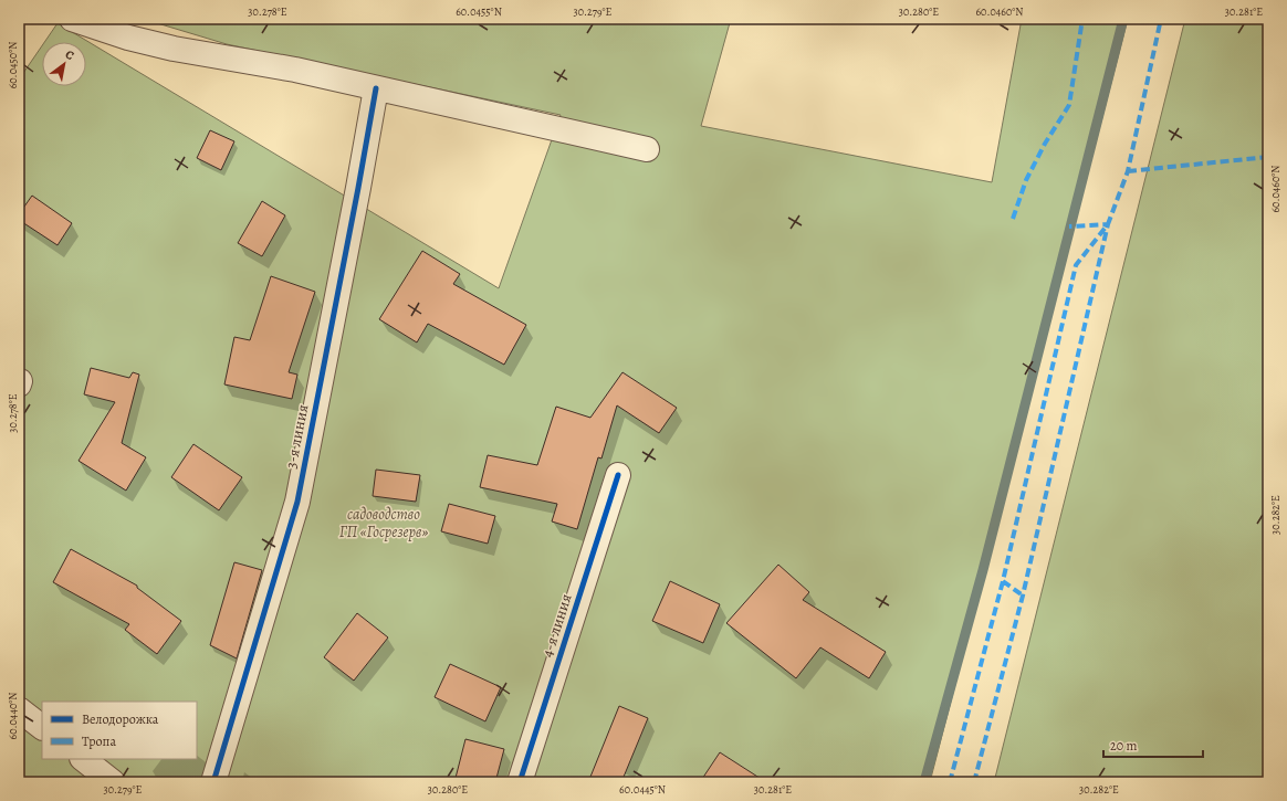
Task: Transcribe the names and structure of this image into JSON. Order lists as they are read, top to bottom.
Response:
{
  "streets": {
    "street": ["3-я линия", "4-я линия"]
  },
  "parks": ["садоводство ГП «Госрезерв»"],
  "legend": ["Велодорожка", "Тропа"],
  "scale_bar": "20 m",
  "north": "top right",
  "coordinates": [
    "30.278°E",
    "60.0455°N",
    "30.279°E",
    "30.280°E",
    "60.0460°N",
    "30.281°E",
    "60.0450°N",
    "30.282°E",
    "60.0440°N",
    "60.0445°N"
  ]
}
